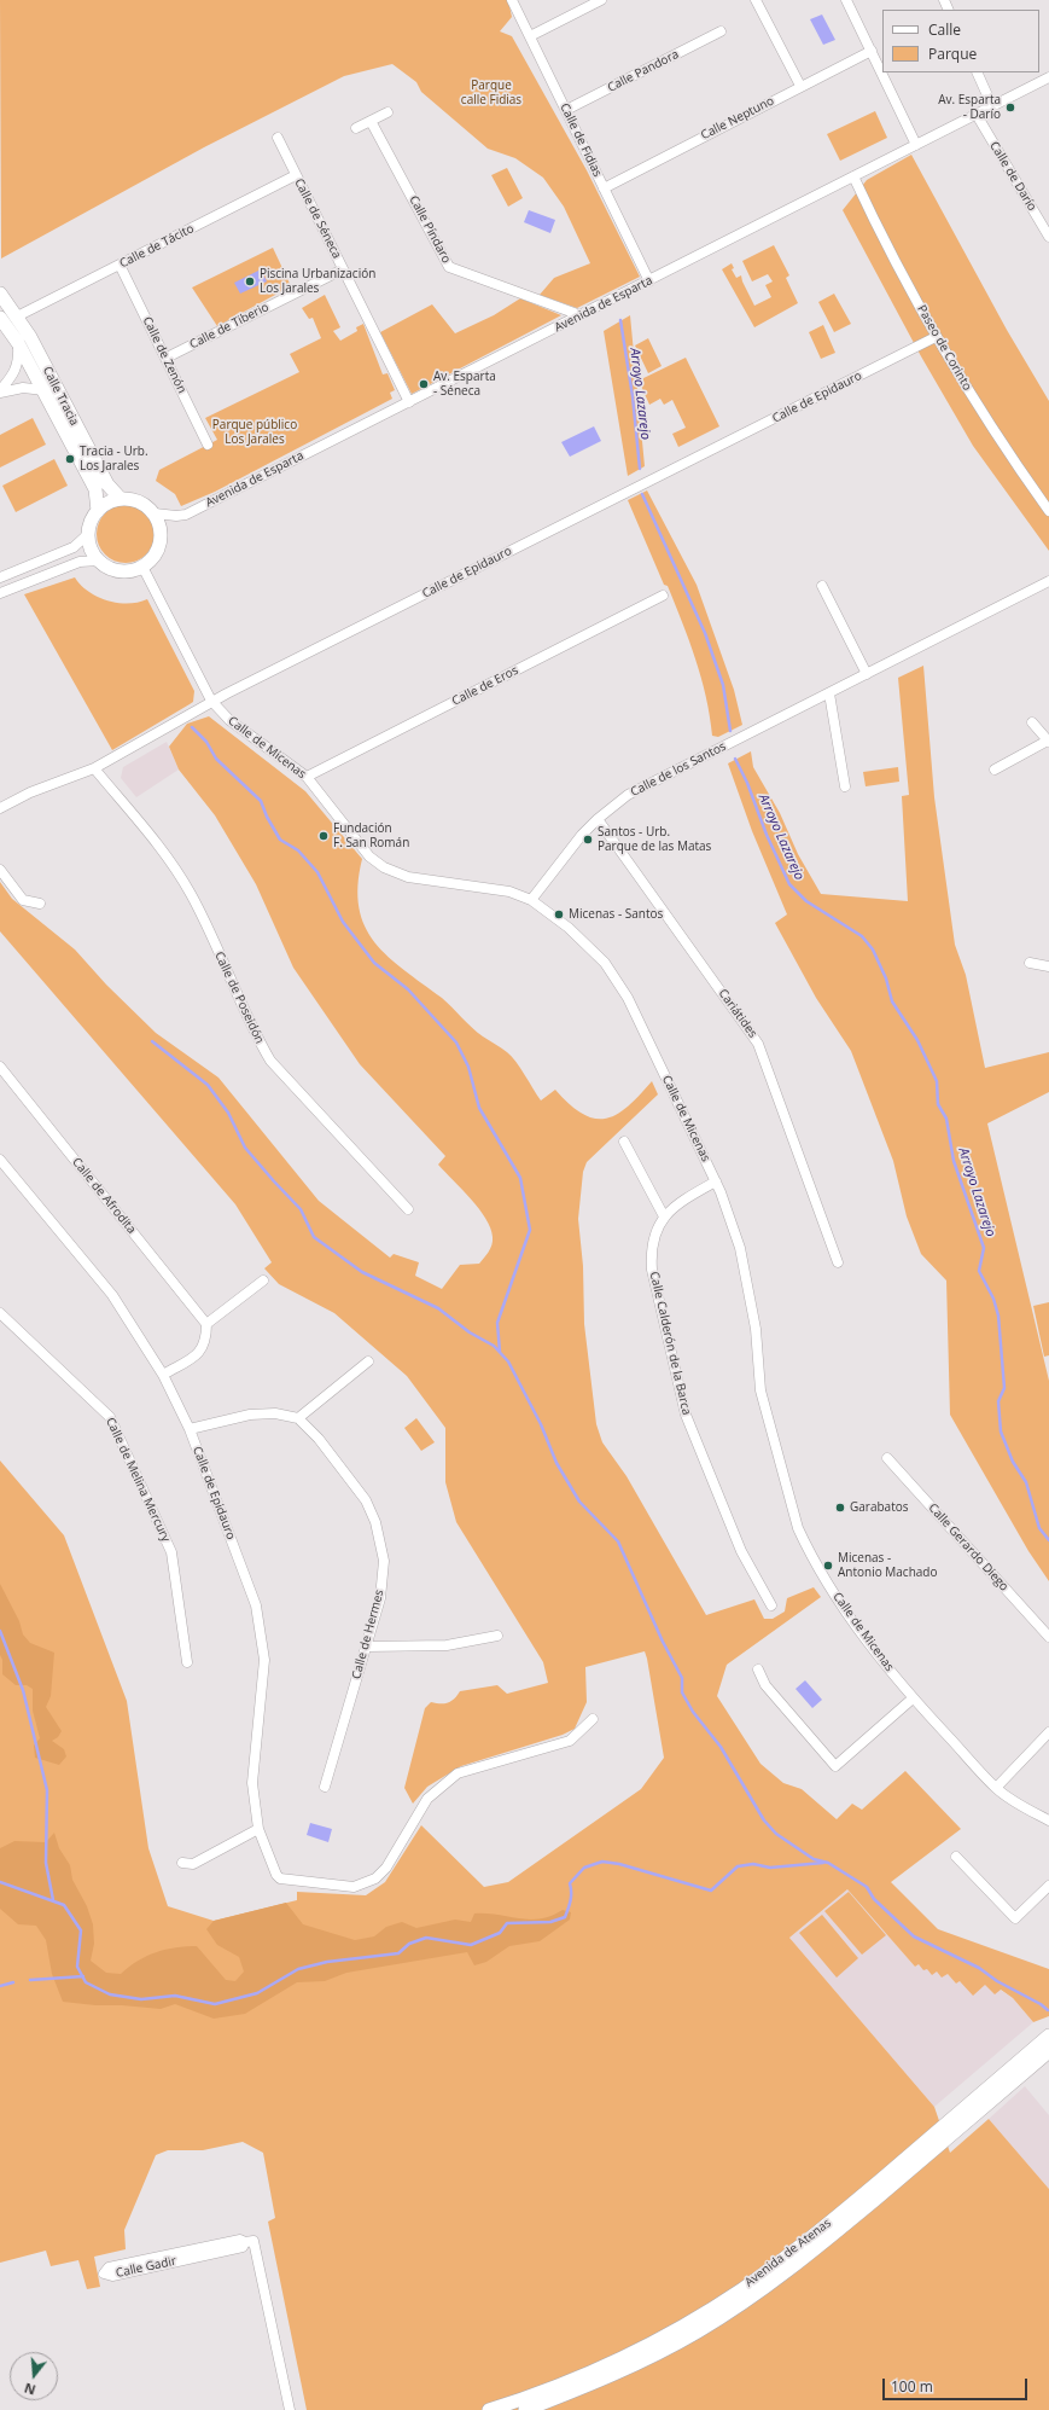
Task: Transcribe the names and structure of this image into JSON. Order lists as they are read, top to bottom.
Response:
{
  "streets": {
    "main road": ["Calle Tracia", "Avenida de Atenas"],
    "street": [
      "Calle Pandora",
      "Calle Neptuno",
      "Calle de Fidias",
      "Calle de Darío",
      "Calle de Séneca",
      "Calle Píndaro",
      "Calle de Tácito",
      "Avenida de Esparta",
      "Calle de Tiberio",
      "Paseo de Corinto",
      "Calle de Zenón",
      "Calle de Epidauro",
      "Calle de Eros",
      "Calle de Micenas",
      "Calle de los Santos",
      "Calle de Poseidón",
      "Cariátides",
      "Calle de Afrodita",
      "Calle Calderón de la Barca",
      "Calle de Melina Mercury",
      "Calle Gerardo Diego",
      "Calle de Hermes",
      "Calle Gadir"
    ]
  },
  "crossings": [
    ["Calle Pandora", "Calle de Fidias"],
    ["Calle Neptuno", "Calle de Fidias"],
    ["Calle de Fidias", "Avenida de Esparta"],
    ["Calle de Darío", "Avenida de Esparta"],
    ["Calle de Séneca", "Calle de Tácito"],
    ["Calle de Séneca", "Avenida de Esparta"],
    ["Calle de Séneca", "Calle de Tiberio"],
    ["Calle Píndaro", "Avenida de Esparta"],
    ["Calle de Tácito", "Calle de Zenón"],
    ["Calle de Tácito", "Calle Tracia"],
    ["Avenida de Esparta", "Paseo de Corinto"],
    ["Avenida de Esparta", "Calle Tracia"],
    ["Avenida de Esparta", "Calle de Micenas"],
    ["Calle de Tiberio", "Calle de Zenón"],
    ["Paseo de Corinto", "Calle de Epidauro"],
    ["Calle Tracia", "Calle de Micenas"],
    ["Calle de Epidauro", "Calle de Micenas"],
    ["Calle de Epidauro", "Calle de Poseidón"],
    ["Calle de Eros", "Calle de Micenas"],
    ["Calle de Micenas", "Calle de los Santos"],
    ["Calle de Micenas", "Calle Calderón de la Barca"],
    ["Calle de los Santos", "Cariátides"]
  ],
  "water": ["Arroyo Lazarejo"],
  "parks": ["Parque calle Fidias", "Parque público Los Jarales"],
  "places": [
    "Av. Esparta - Darío",
    "Piscina Urbanización Los Jarales",
    "Av. Esparta - Séneca",
    "Tracia - Urb. Los Jarales",
    "Fundación F. San Román",
    "Santos - Urb. Parque de las Matas",
    "Micenas - Santos",
    "Garabatos",
    "Micenas - Antonio Machado"
  ],
  "legend": ["Calle", "Parque"],
  "scale_bar": "100 m",
  "north": "bottom"
}
